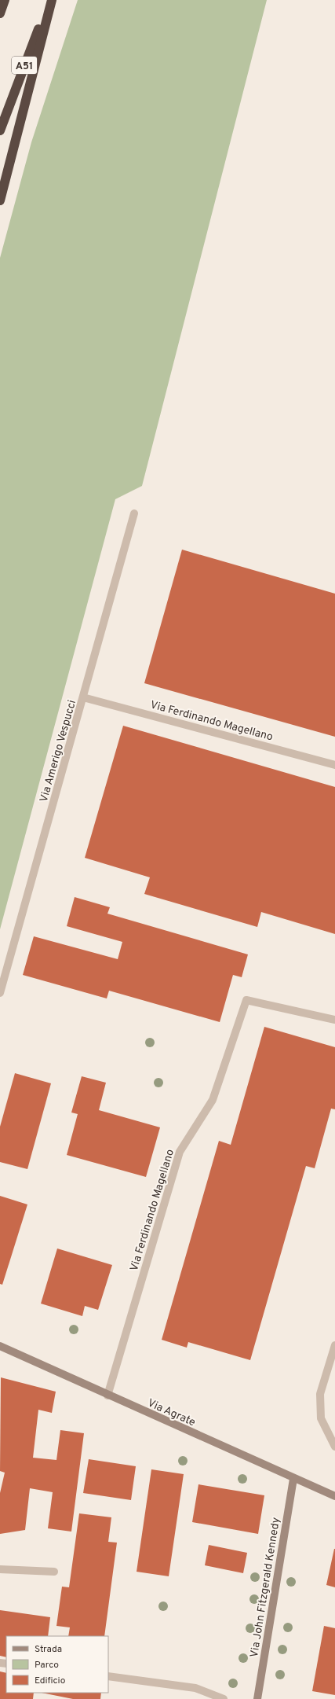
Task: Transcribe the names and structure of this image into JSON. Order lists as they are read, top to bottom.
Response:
{
  "streets": {
    "highway": ["A51"],
    "street": [
      "Via Ferdinando Magellano",
      "Via Amerigo Vespucci",
      "Via Agrate",
      "Via John Fitzgerald Kennedy"
    ]
  },
  "crossings": [
    ["Via Ferdinando Magellano", "Via Amerigo Vespucci"],
    ["Via Ferdinando Magellano", "Via Agrate"],
    ["Via Agrate", "Via John Fitzgerald Kennedy"]
  ],
  "legend": ["Strada", "Parco", "Edificio"]
}
